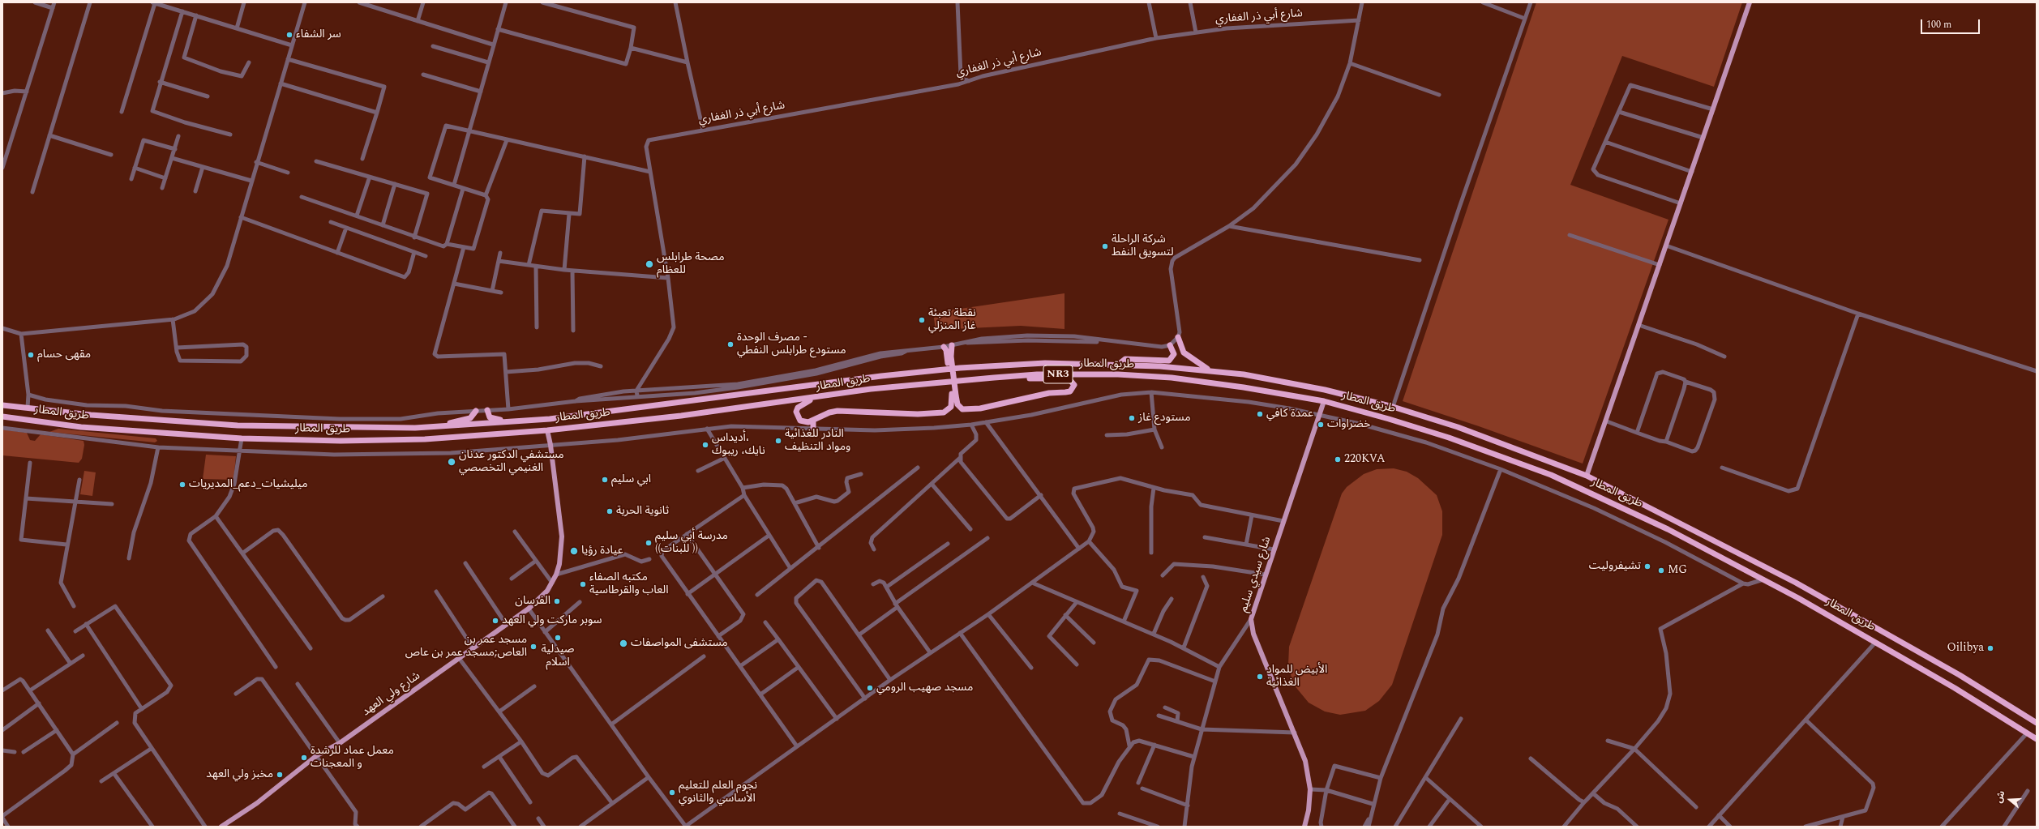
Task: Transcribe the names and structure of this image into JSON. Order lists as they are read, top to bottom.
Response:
{
  "streets": {
    "highway": ["طريق المطار", "NR3"],
    "main road": ["شارع سيدي سليم", "شارع ولي العهد"],
    "street": ["شارع أبي ذر الغفاري"]
  },
  "crossings": [
    ["طريق المطار", "شارع سيدي سليم"],
    ["طريق المطار", "شارع ولي العهد"]
  ],
  "places": [
    "سر الشفاء",
    "شركة الراحلة لتسويق النفط",
    "مصحة طرابلس للعظام",
    "نقطة تعبئة غاز المنزلي",
    "مصرف الوحدة - مستودع طرابلس النفطي",
    "مقهى حسام",
    "عمدة كافي",
    "مستودع غاز",
    "خضراوات",
    "النادر للغذائية ومواد التنظيف",
    "أديداس، نايك، ريبوك",
    "220KVA",
    "مستشفي الدكتور عدنان الغنيمي التخصصي",
    "ابي سليم",
    "ميليشيات_دعم_المديريات",
    "ثانوية الحرية",
    "مدرسة أبي سليم ((للبنات ))",
    "عيادة رؤيا",
    "تشيفروليت",
    "MG",
    "مكتبه الصفاء العاب والقرطاسية",
    "الفرسان",
    "سوبر ماركت ولي العهد",
    "صيدلية اسلام",
    "مستشفى المواصفات",
    "مسجد عمر بن العاص;مسجد عمر بن عاص",
    "Oilibya",
    "الأبيض للمواد الغذائية",
    "مسجد صهيب الرومي",
    "معمل عماد للرشدة و المعجنات",
    "مخبز ولي العهد",
    "نجوم العلم للتعليم الأساسي والثانوي"
  ],
  "scale_bar": "100 m",
  "north": "left"
}
